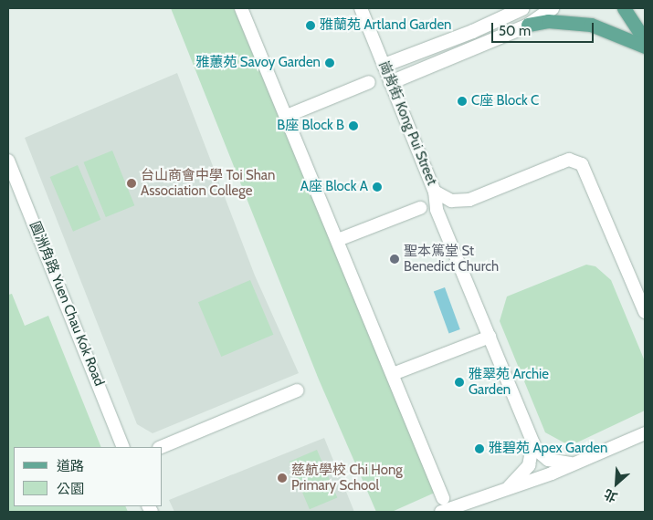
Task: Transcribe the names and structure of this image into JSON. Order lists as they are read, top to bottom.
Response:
{
  "streets": {
    "street": ["崗背街 Kong Pui Street", "圓洲角路 Yuen Chau Kok Road"]
  },
  "places": [
    "雅蘭苑 Artland Garden",
    "雅蕙苑 Savoy Garden",
    "C座 Block C",
    "B座 Block B",
    "台山商會中學 Toi Shan Association College",
    "A座 Block A",
    "聖本篤堂 St Benedict Church",
    "雅翠苑 Archie Garden",
    "雅碧苑 Apex Garden",
    "慈航學校 Chi Hong Primary School"
  ],
  "legend": ["道路", "公園"],
  "scale_bar": "50 m",
  "north": "bottom left"
}
